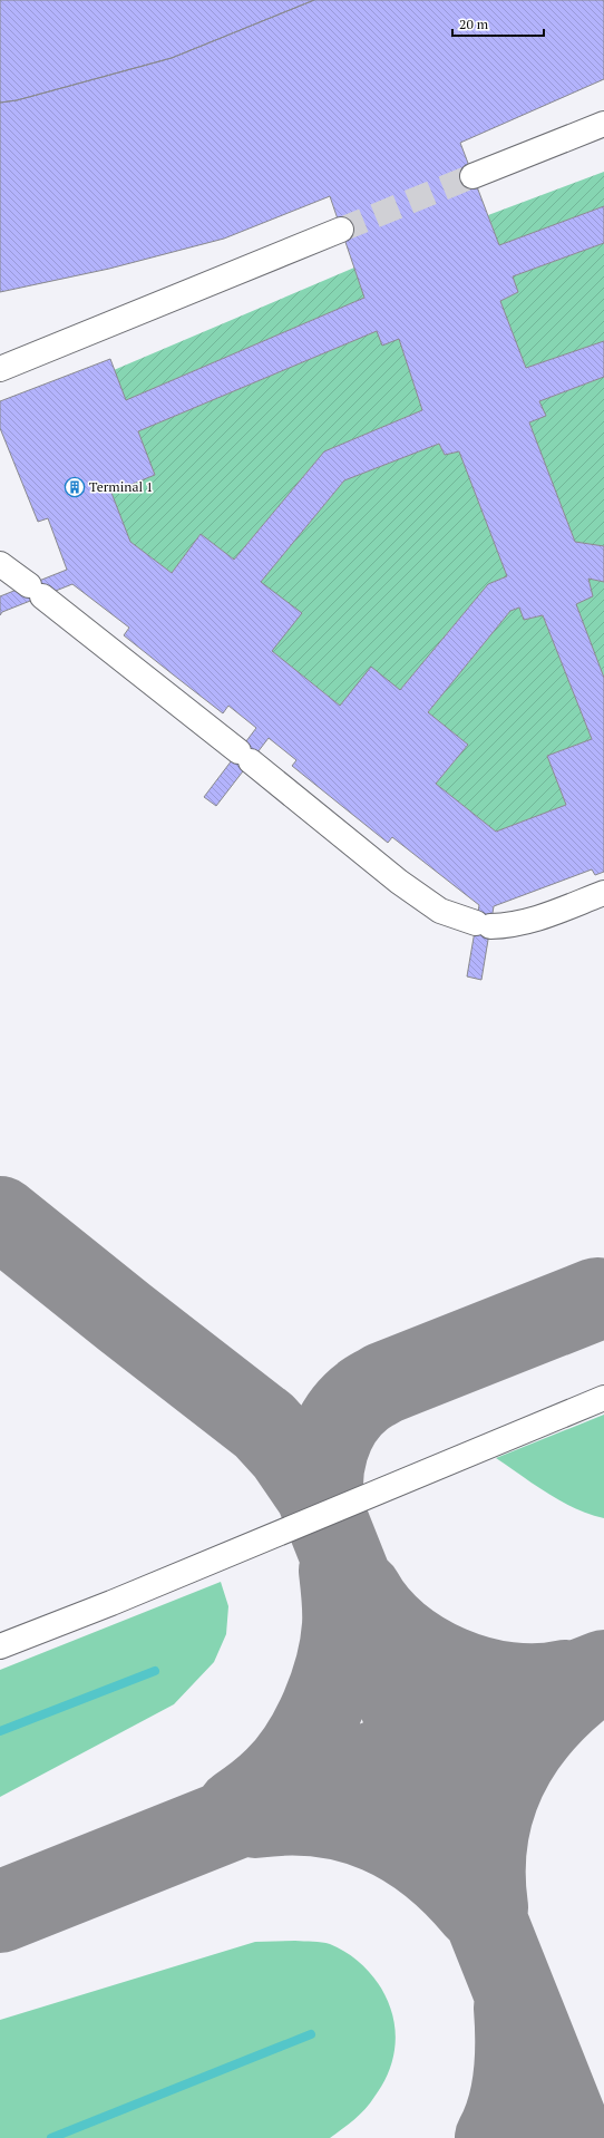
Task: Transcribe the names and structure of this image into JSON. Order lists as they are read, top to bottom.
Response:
{
  "places": {
    "building": ["Terminal 1"]
  },
  "scale_bar": "20 m"
}
